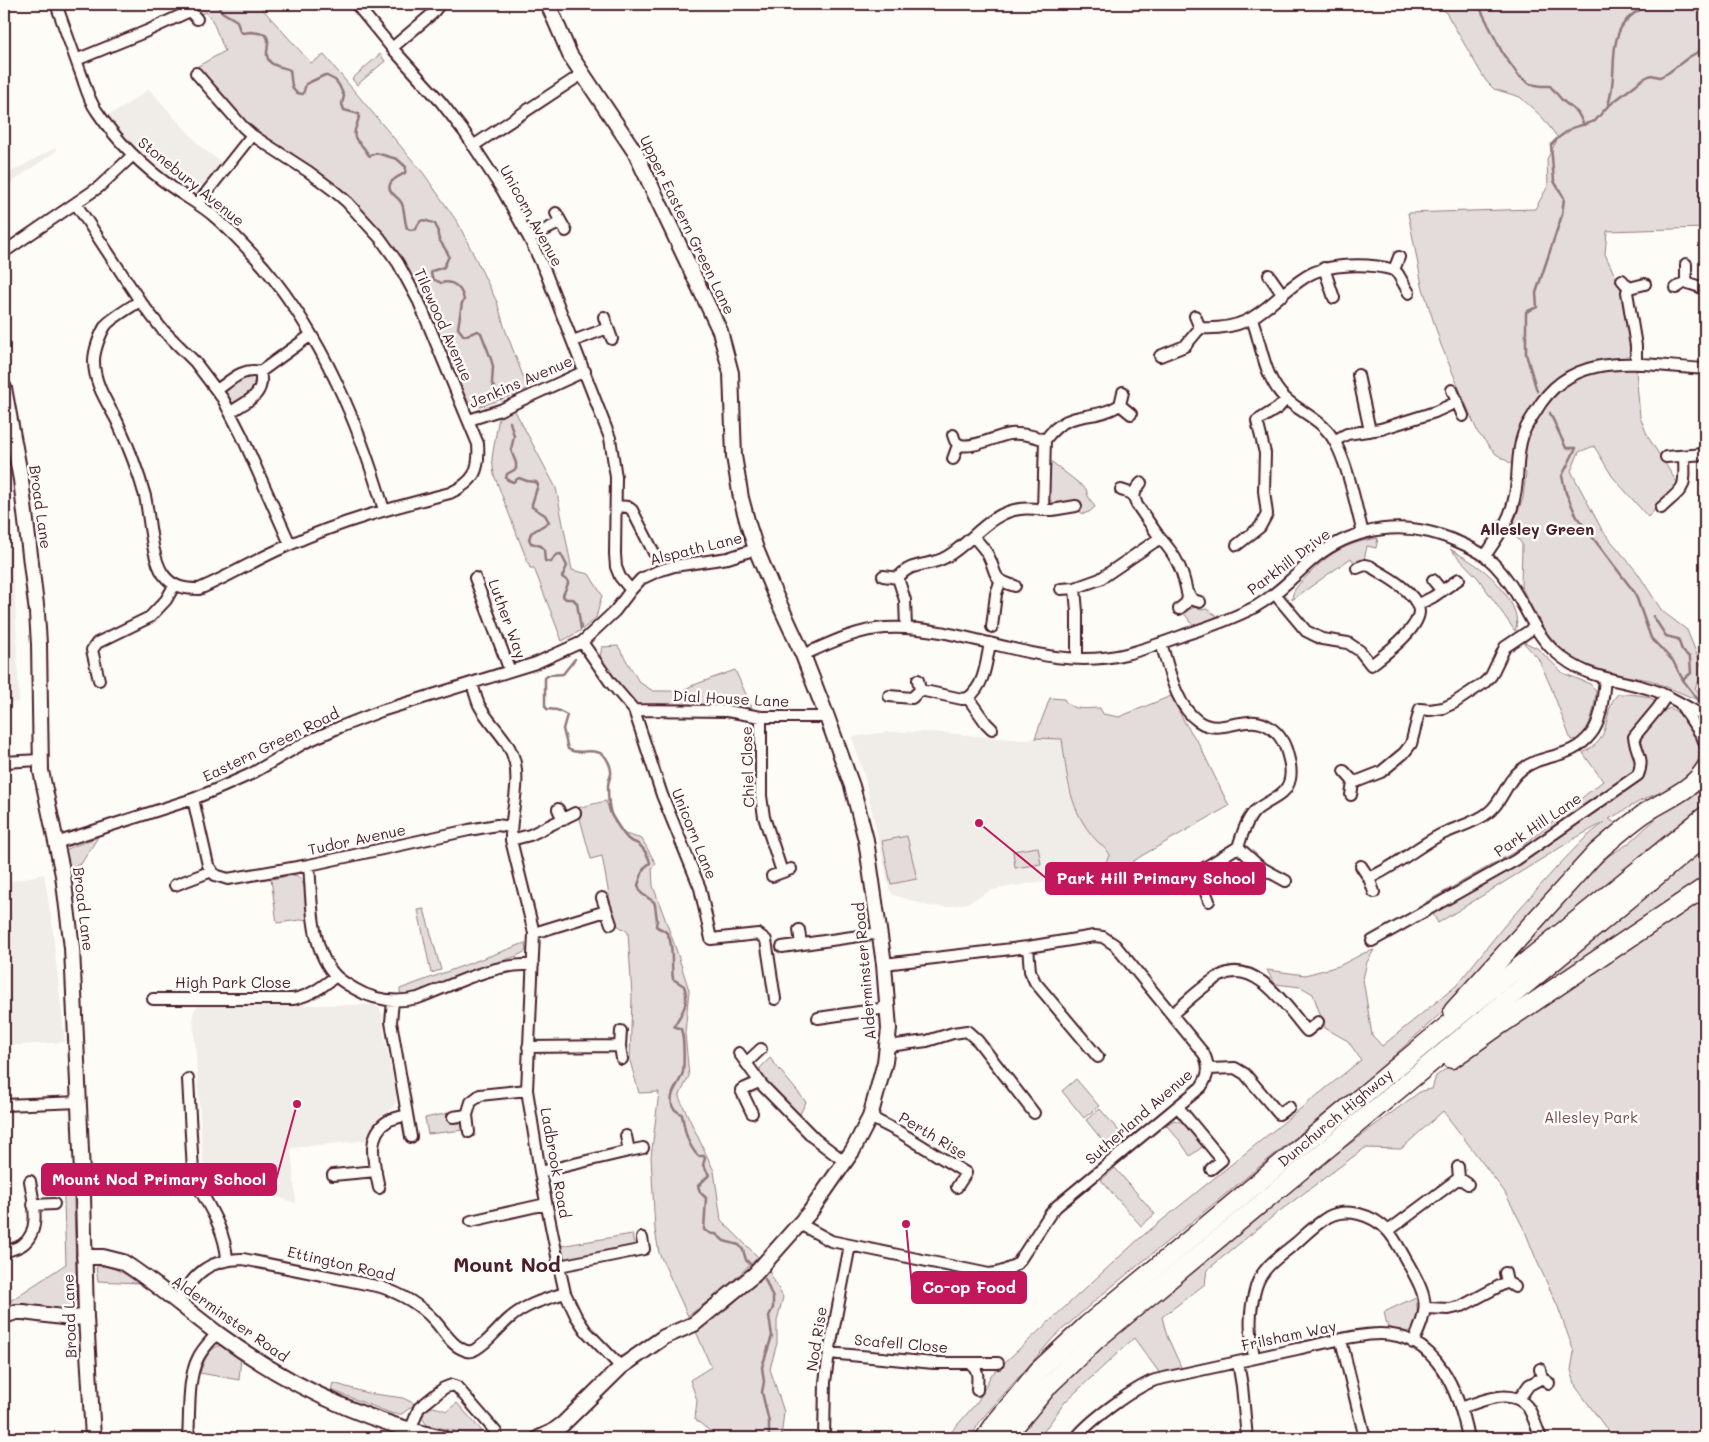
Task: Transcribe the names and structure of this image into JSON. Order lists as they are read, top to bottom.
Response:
{
  "streets": {
    "highway": ["Dunchurch Highway"],
    "street": [
      "Stonebury Avenue",
      "Unicorn Avenue",
      "Upper Eastern Green Lane",
      "Tilewood Avenue",
      "Jenkins Avenue",
      "Broad Lane",
      "Alspath Lane",
      "Parkhill Drive",
      "Luther Way",
      "Dial House Lane",
      "Eastern Green Road",
      "Chiel Close",
      "Park Hill Lane",
      "Unicorn Lane",
      "Tudor Avenue",
      "Alderminster Road",
      "High Park Close",
      "Sutherland Avenue",
      "Perth Rise",
      "Ladbrook Road",
      "Ettington Road",
      "Frilsham Way",
      "Nod Rise",
      "Scafell Close"
    ]
  },
  "crossings": [
    ["Stonebury Avenue", "Tilewood Avenue"],
    ["Unicorn Avenue", "Jenkins Avenue"],
    ["Unicorn Avenue", "Alspath Lane"],
    ["Upper Eastern Green Lane", "Alspath Lane"],
    ["Upper Eastern Green Lane", "Alderminster Road"],
    ["Tilewood Avenue", "Jenkins Avenue"],
    ["Broad Lane", "Eastern Green Road"],
    ["Broad Lane", "Alderminster Road"],
    ["Alspath Lane", "Eastern Green Road"],
    ["Alspath Lane", "Unicorn Lane"],
    ["Alspath Lane", "Alderminster Road"],
    ["Parkhill Drive", "Park Hill Lane"],
    ["Parkhill Drive", "Alderminster Road"],
    ["Luther Way", "Eastern Green Road"],
    ["Dial House Lane", "Chiel Close"],
    ["Dial House Lane", "Unicorn Lane"],
    ["Dial House Lane", "Alderminster Road"],
    ["Eastern Green Road", "Unicorn Lane"],
    ["Eastern Green Road", "Ladbrook Road"],
    ["Tudor Avenue", "Ladbrook Road"],
    ["Alderminster Road", "Sutherland Avenue"],
    ["Alderminster Road", "Perth Rise"],
    ["Alderminster Road", "Ladbrook Road"],
    ["Alderminster Road", "Ettington Road"],
    ["Sutherland Avenue", "Nod Rise"],
    ["Ladbrook Road", "Ettington Road"],
    ["Nod Rise", "Scafell Close"]
  ],
  "districts": ["Allesley Green", "Mount Nod"],
  "parks": ["Allesley Park"],
  "places": ["Park Hill Primary School", "Mount Nod Primary School", "Co-op Food"]
}
